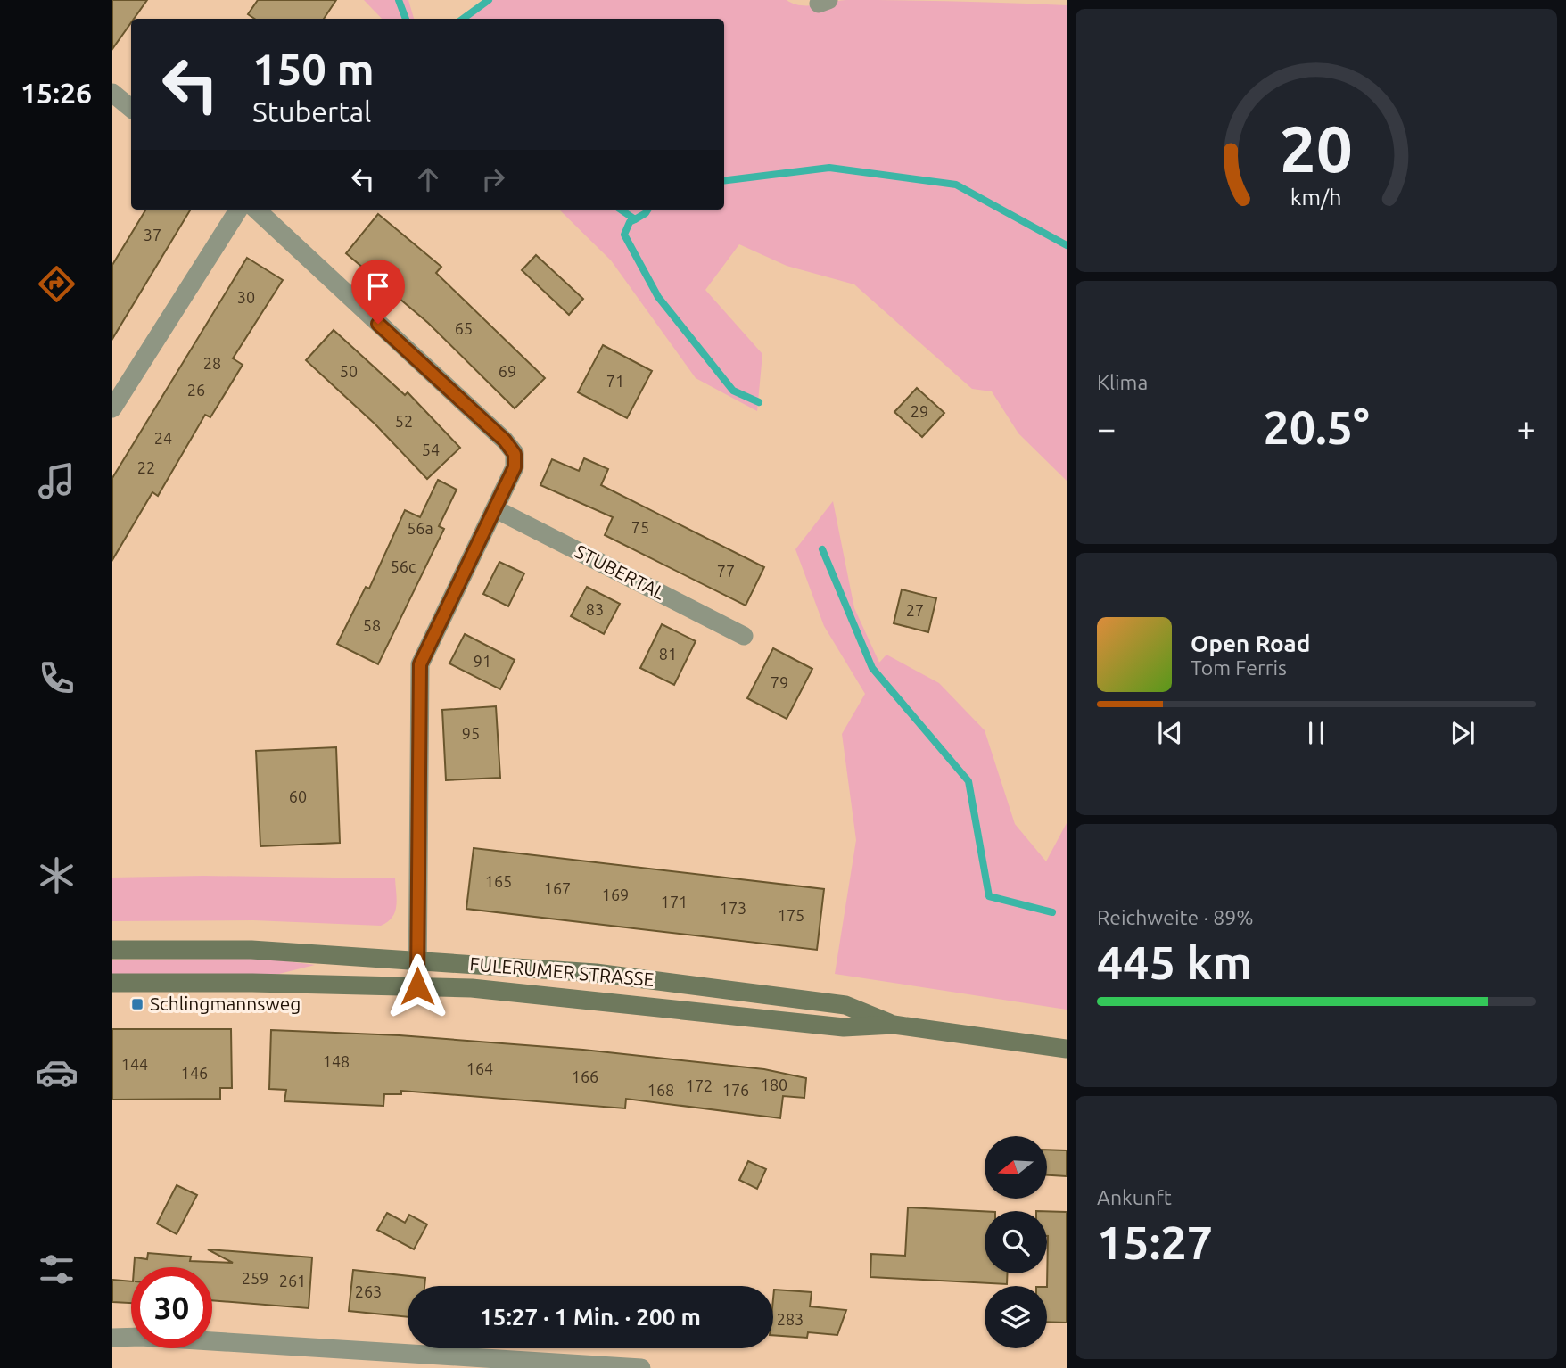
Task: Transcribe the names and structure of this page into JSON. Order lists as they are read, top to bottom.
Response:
{
  "streets": {
    "main road": ["FULERUMER STRASSE"],
    "street": ["STUBERTAL"]
  },
  "places": {
    "transit": ["Schlingmannsweg"]
  },
  "house_numbers": [
    "37",
    "30",
    "65",
    "28",
    "50",
    "69",
    "71",
    "26",
    "29",
    "52",
    "24",
    "54",
    "22",
    "75",
    "56a",
    "56c",
    "77",
    "83",
    "27",
    "58",
    "81",
    "91",
    "79",
    "95",
    "60",
    "165",
    "167",
    "169",
    "171",
    "173",
    "175",
    "148",
    "144",
    "164",
    "146",
    "166",
    "180",
    "172",
    "168",
    "176",
    "259",
    "261",
    "263",
    "283"
  ],
  "north": "left",
  "page": {
    "tabs": "15:26",
    "turn": ["150 m", "Stubertal"],
    "tile": [
      "Klima",
      ["Reichweite · 89%", "445 km"],
      ["Ankunft", "15:27"]
    ],
    "heat": ["−", "20.5°", "+"],
    "song": ["Open Road", "Tom Ferris"],
    "limit": "30",
    "trip": "15:27 · 1 Min. · 200 m",
    "gauge": ["20", "km/h"]
  }
}
